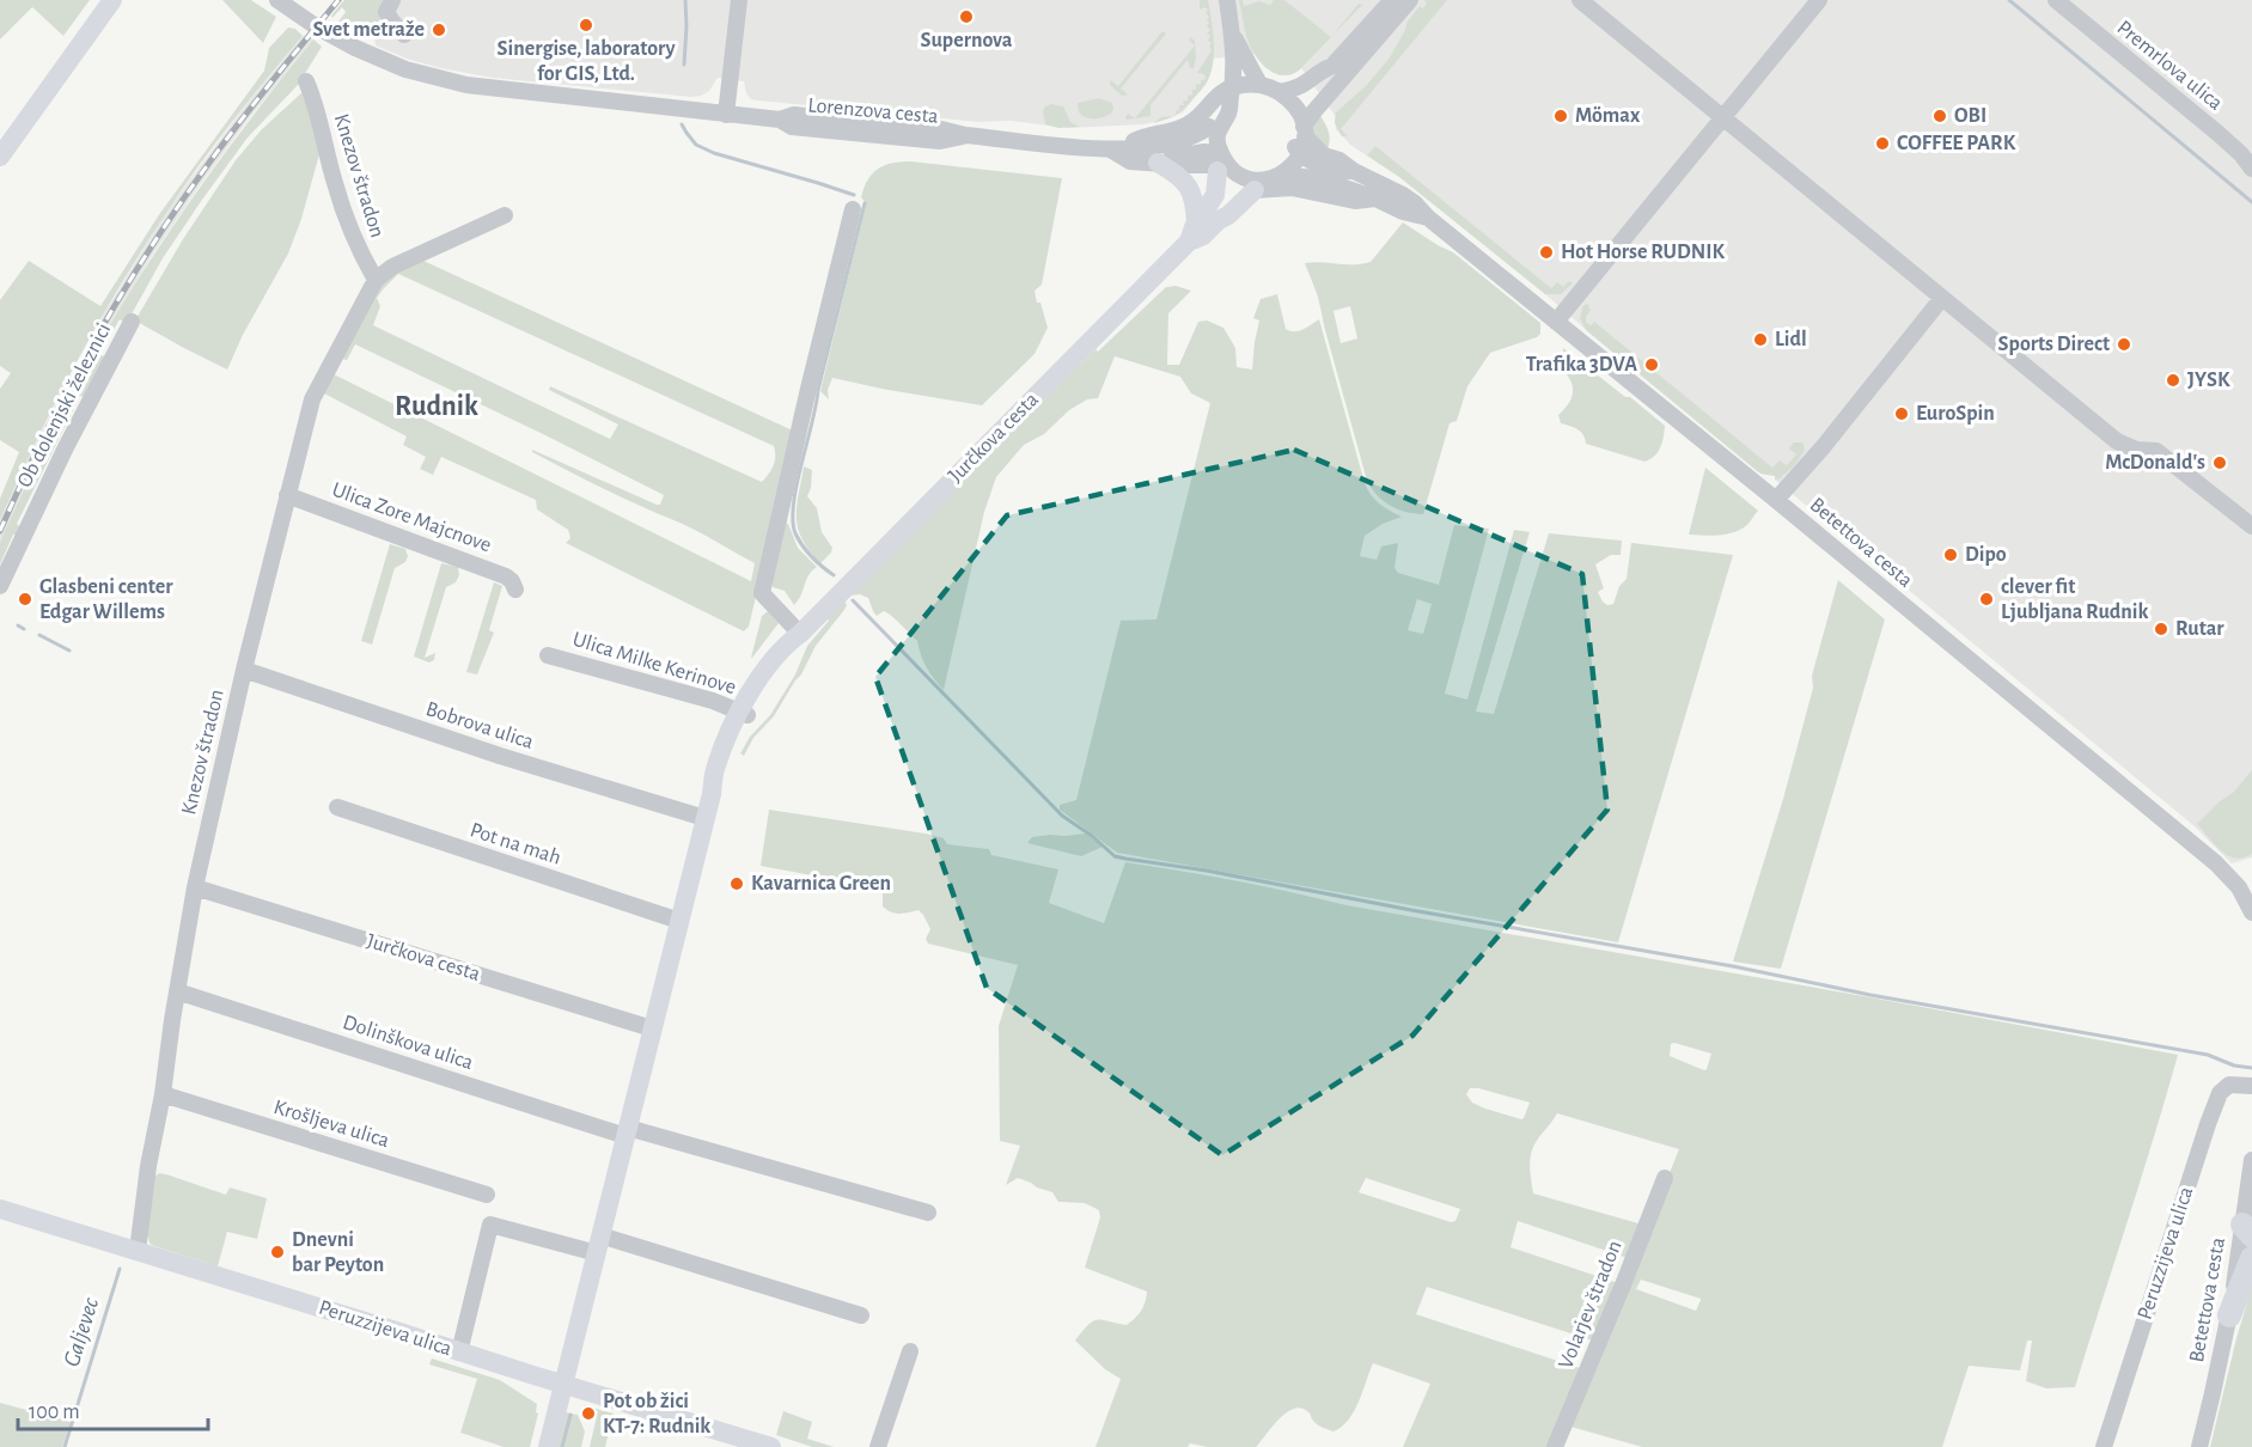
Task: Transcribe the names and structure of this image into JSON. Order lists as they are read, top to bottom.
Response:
{
  "streets": {
    "main road": ["Jurčkova cesta", "Peruzzijeva ulica"],
    "street": [
      "Premrlova ulica",
      "Lorenzova cesta",
      "Knezov štradon",
      "Ob dolenjski železnici",
      "Ulica Zore Majcnove",
      "Betettova cesta",
      "Ulica Milke Kerinove",
      "Bobrova ulica",
      "Pot na mah",
      "Dolinškova ulica",
      "Krošljeva ulica",
      "Volarjev štradon"
    ]
  },
  "crossings": [
    ["Lorenzova cesta", "Jurčkova cesta"],
    ["Knezov štradon", "Jurčkova cesta"],
    ["Knezov štradon", "Ulica Zore Majcnove"],
    ["Knezov štradon", "Bobrova ulica"],
    ["Knezov štradon", "Dolinškova ulica"],
    ["Knezov štradon", "Krošljeva ulica"],
    ["Knezov štradon", "Peruzzijeva ulica"],
    ["Jurčkova cesta", "Betettova cesta"],
    ["Jurčkova cesta", "Ulica Milke Kerinove"],
    ["Jurčkova cesta", "Bobrova ulica"],
    ["Jurčkova cesta", "Pot na mah"],
    ["Jurčkova cesta", "Dolinškova ulica"],
    ["Jurčkova cesta", "Peruzzijeva ulica"]
  ],
  "districts": ["Rudnik"],
  "water": ["Galjevec"],
  "places": [
    "Supernova",
    "Sinergise, laboratory for GIS, Ltd.",
    "Svet metraže",
    "Mömax",
    "OBI",
    "COFFEE PARK",
    "Hot Horse RUDNIK",
    "Lidl",
    "Sports Direct",
    "Trafika 3DVA",
    "JYSK",
    "EuroSpin",
    "McDonald's",
    "Dipo",
    "Glasbeni center Edgar Willems",
    "clever fit Ljubljana Rudnik",
    "Rutar",
    "Kavarnica Green",
    "Dnevni bar Peyton",
    "Pot ob žici KT-7: Rudnik"
  ],
  "scale_bar": "100 m"
}
